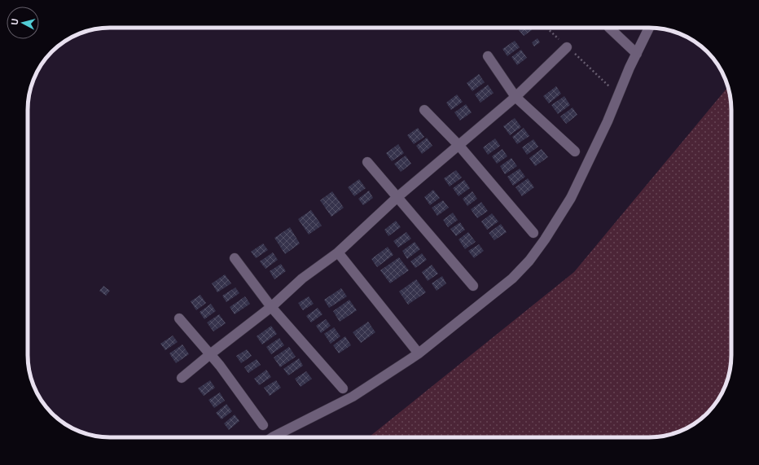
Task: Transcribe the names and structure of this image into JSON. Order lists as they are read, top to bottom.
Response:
{
  "north": "left"
}
